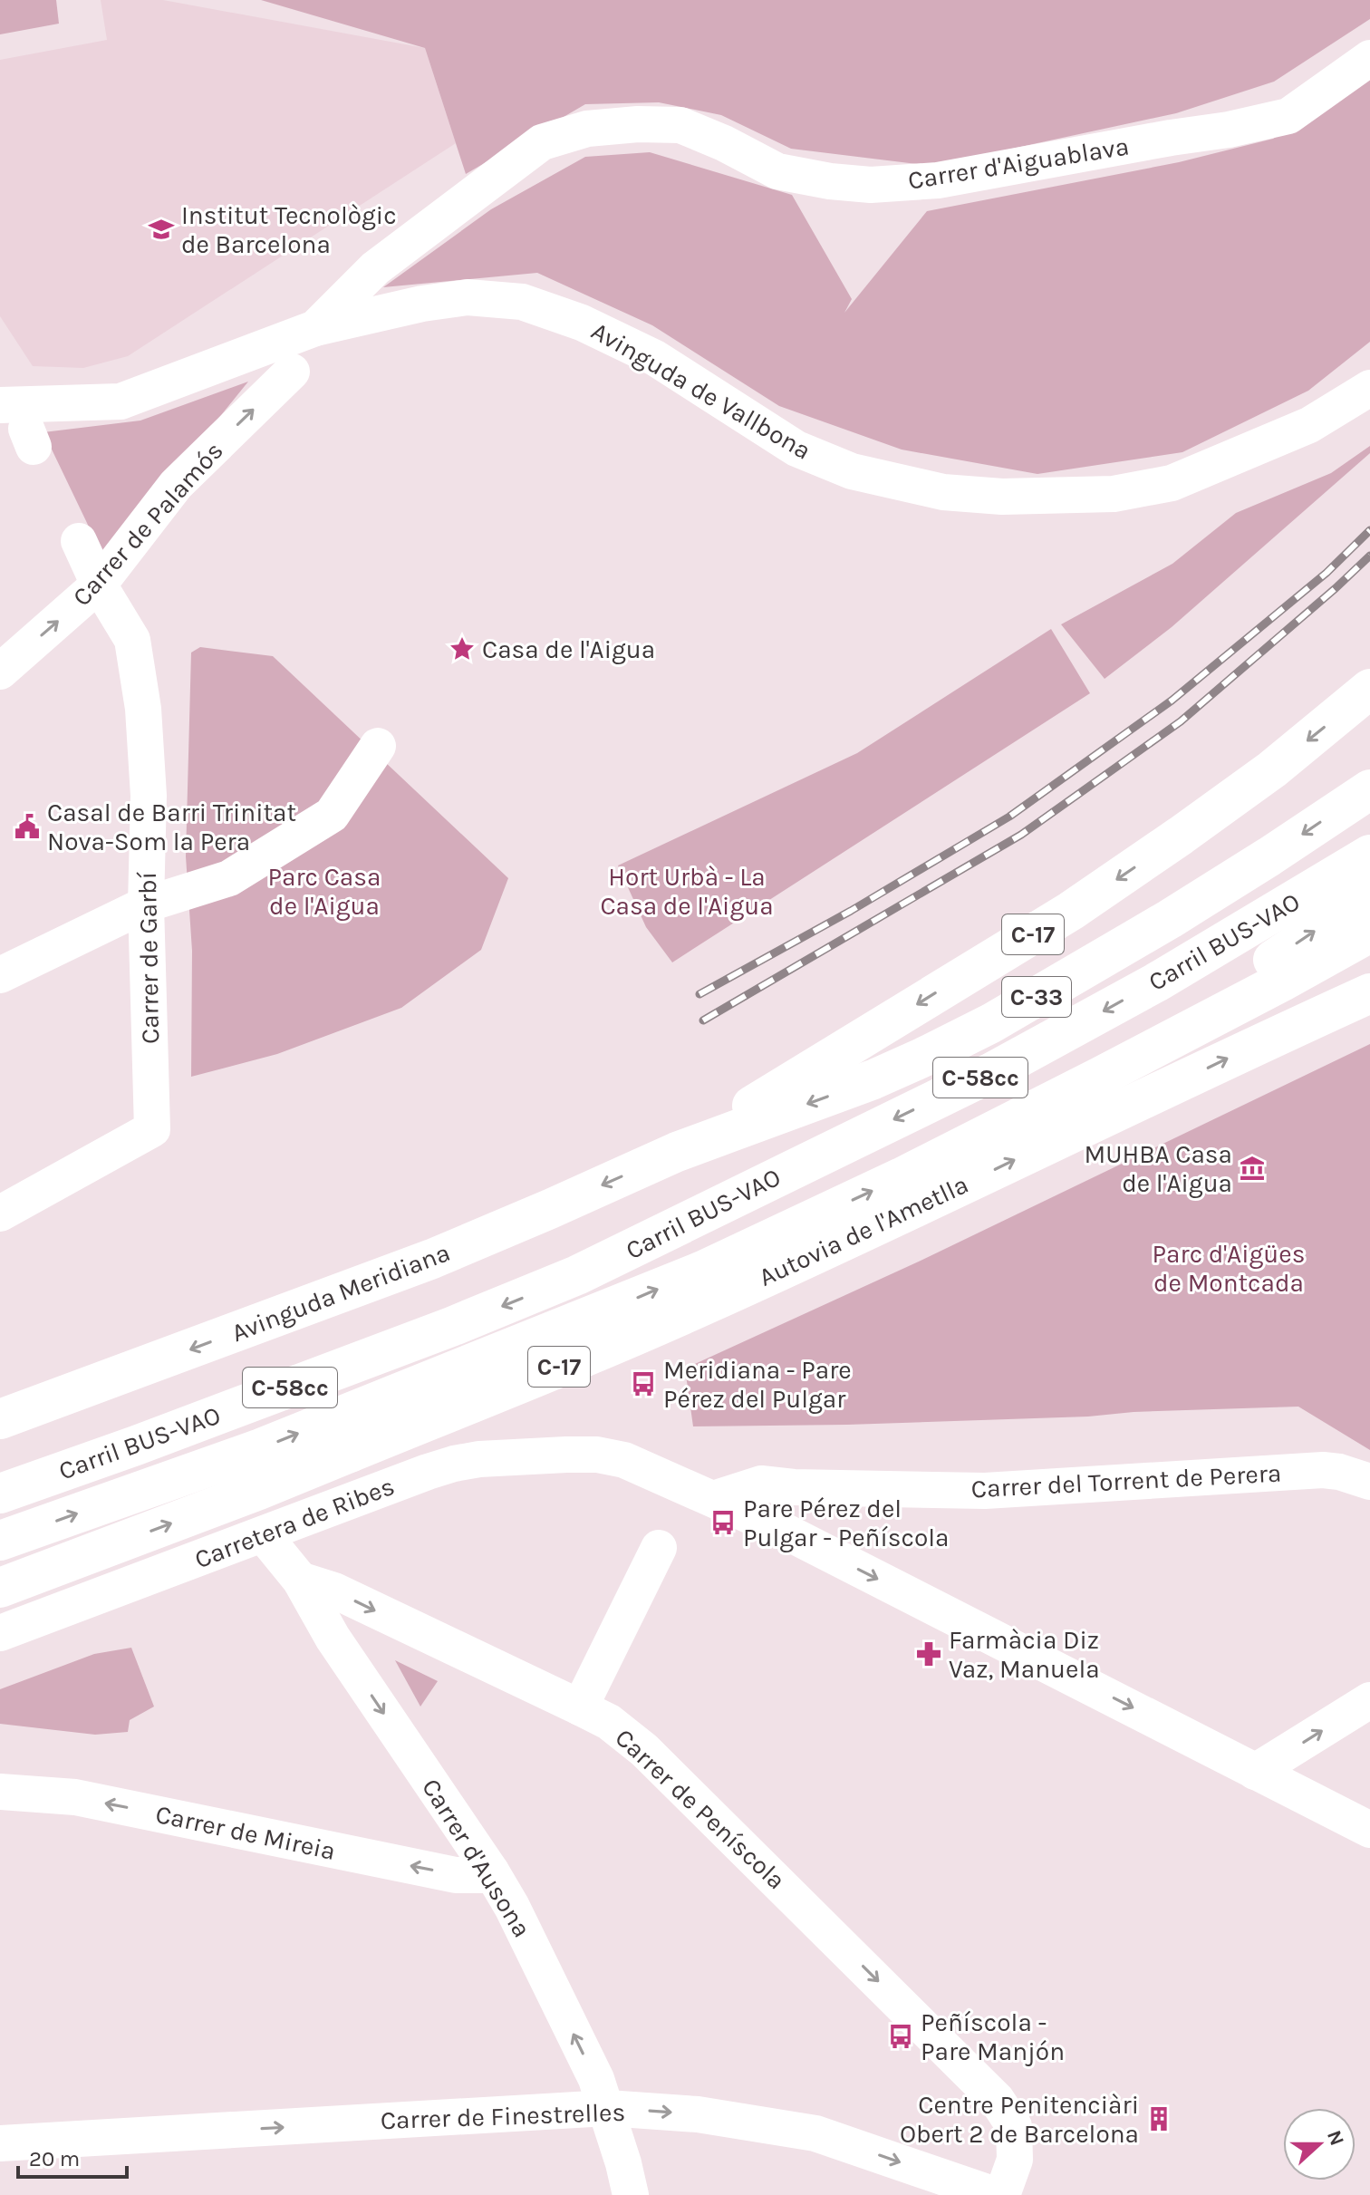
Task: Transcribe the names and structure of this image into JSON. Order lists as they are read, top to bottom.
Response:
{
  "streets": {
    "highway": [
      "C-17",
      "Carril BUS-VAO",
      "C-33",
      "C-58cc",
      "Autovia de l'Ametlla",
      "Avinguda Meridiana"
    ],
    "street": [
      "Carrer d'Aiguablava",
      "Avinguda de Vallbona",
      "Carrer de Palamós",
      "Carrer de Garbí",
      "Carrer del Torrent de Perera",
      "Carretera de Ribes",
      "Carrer de Peníscola",
      "Carrer de Mireia",
      "Carrer d'Ausona",
      "Carrer de Finestrelles"
    ]
  },
  "crossings": [
    ["Carrer d'Aiguablava", "Avinguda de Vallbona"],
    ["Carrer de Palamós", "Carrer de Garbí"],
    ["C-17", "C-33"],
    ["C-17", "Avinguda Meridiana"],
    ["C-33", "Avinguda Meridiana"],
    ["Carrer del Torrent de Perera", "Carretera de Ribes"],
    ["Carrer de Peníscola", "Carrer d'Ausona"],
    ["Carrer de Mireia", "Carrer d'Ausona"],
    ["Carrer d'Ausona", "Carrer de Finestrelles"]
  ],
  "one_way": [
    "Carretera de Ribes",
    "Carrer de Peníscola",
    "Carrer de Mireia",
    "Carrer de Finestrelles"
  ],
  "parks": ["Parc Casa de l'Aigua", "Hort Urbà - La Casa de l'Aigua", "Parc d'Aigües de Montcada"],
  "places": {
    "school or university": ["Institut Tecnològic de Barcelona"],
    "place": ["Casa de l'Aigua"],
    "public building": ["Casal de Barri Trinitat Nova-Som la Pera"],
    "museum": ["MUHBA Casa de l'Aigua"],
    "bus stop": ["Meridiana - Pare Pérez del Pulgar", "Pare Pérez del Pulgar - Peñíscola", "Peñíscola - Pare Manjón"],
    "pharmacy": ["Farmàcia Diz Vaz, Manuela"],
    "building": ["Centre Penitenciàri Obert 2 de Barcelona"]
  },
  "scale_bar": "20 m",
  "north": "right"
}
